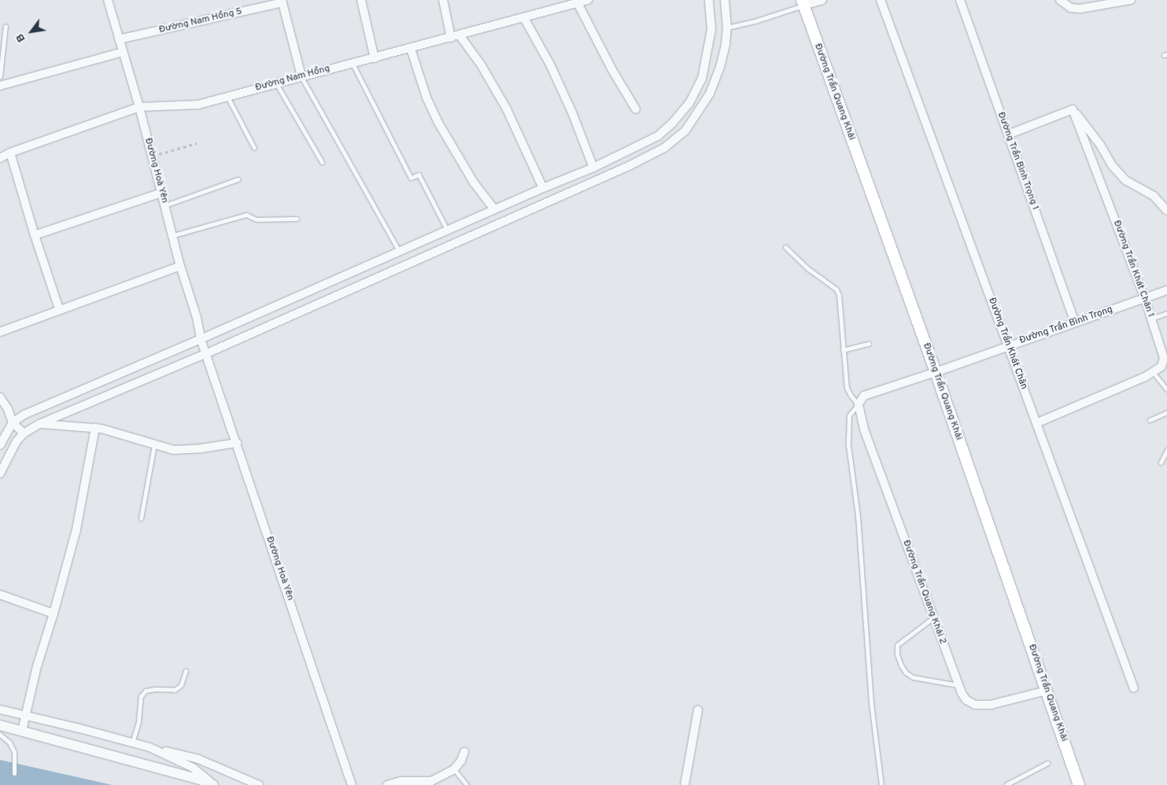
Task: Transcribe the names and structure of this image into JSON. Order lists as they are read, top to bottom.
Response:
{
  "streets": {
    "main road": ["Đường Trần Quang Khải"],
    "street": [
      "Đường Nam Hồng 5",
      "Đường Nam Hồng",
      "Đường Trần Bình Trọng 1",
      "Đường Hoà Yên",
      "Đường Trần Khát Chân 1",
      "Đường Trần Bình Trọng",
      "Đường Trần Khát Chân",
      "Đường Trần Quang Khải 2"
    ]
  },
  "crossings": [
    ["Đường Nam Hồng 5", "Đường Hoà Yên"],
    ["Đường Nam Hồng", "Đường Hoà Yên"],
    ["Đường Trần Quang Khải", "Đường Trần Bình Trọng"],
    ["Đường Trần Quang Khải", "Đường Trần Quang Khải 2"],
    ["Đường Trần Bình Trọng 1", "Đường Trần Bình Trọng"],
    ["Đường Trần Khát Chân 1", "Đường Trần Bình Trọng"],
    ["Đường Trần Khát Chân 1", "Đường Trần Khát Chân"],
    ["Đường Trần Bình Trọng", "Đường Trần Khát Chân"],
    ["Đường Trần Bình Trọng", "Đường Trần Quang Khải 2"]
  ],
  "north": "bottom left"
}
